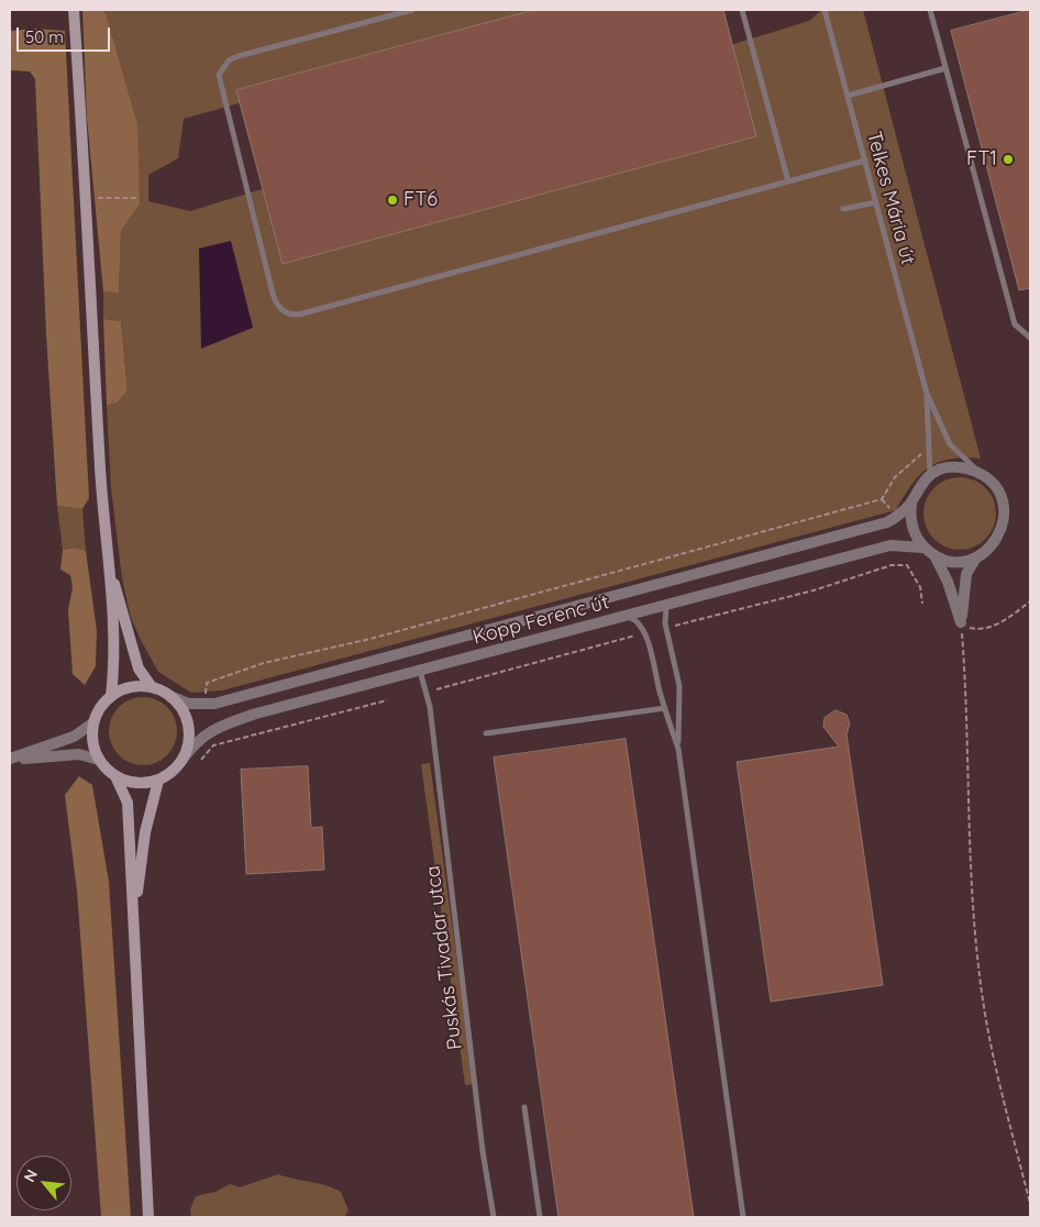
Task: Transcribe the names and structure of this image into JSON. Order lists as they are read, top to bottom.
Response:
{
  "streets": {
    "street": ["Kopp Ferenc út"],
    "lane": ["Telkes Mária út", "Puskás Tivadar utca"]
  },
  "crossings": [
    ["Kopp Ferenc út", "Puskás Tivadar utca"]
  ],
  "places": ["FT1", "FT6"],
  "scale_bar": "50 m",
  "north": "top left"
}
